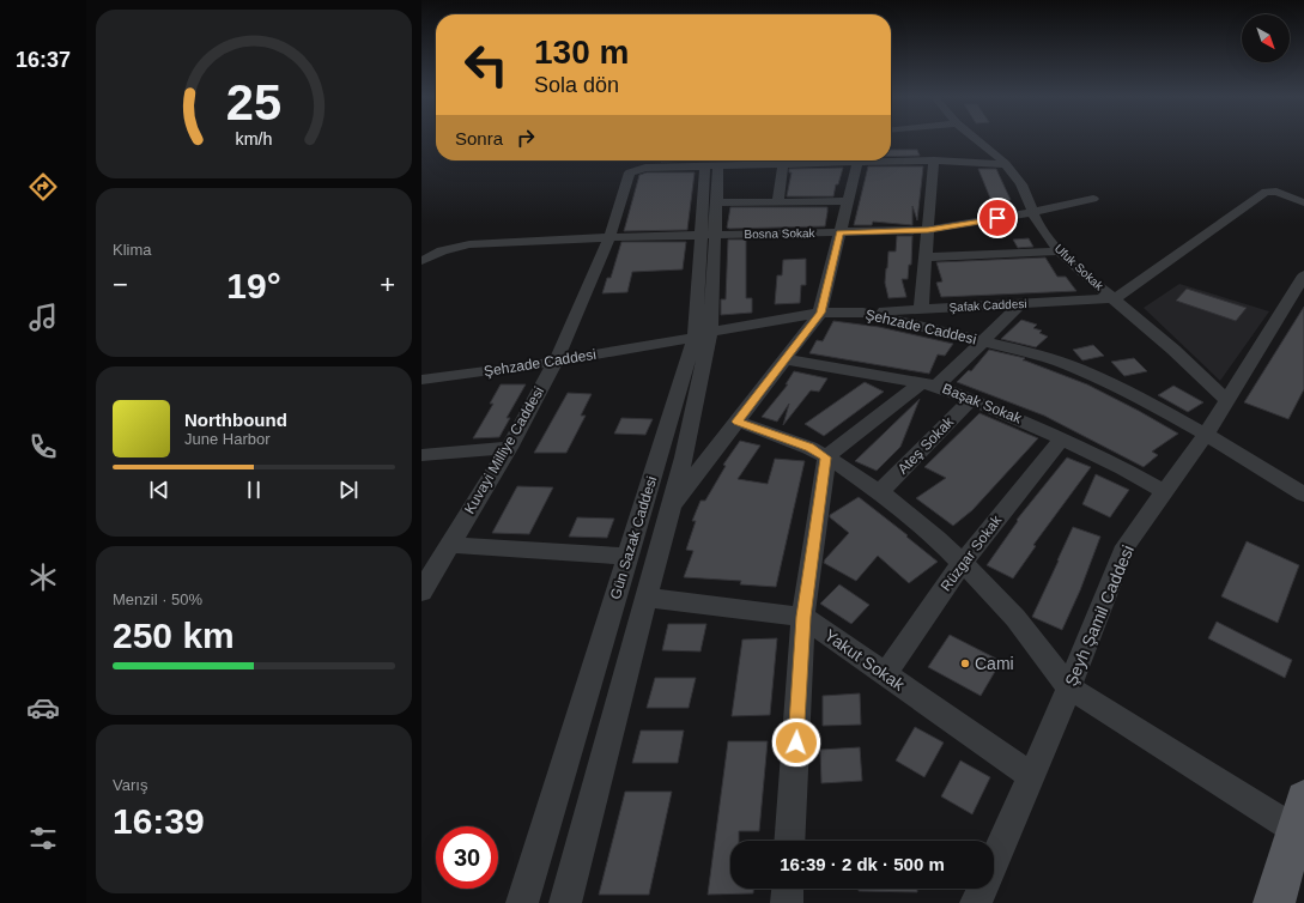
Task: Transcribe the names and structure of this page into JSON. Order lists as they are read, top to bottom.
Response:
{
  "streets": {
    "street": [
      "Bosna Sokak",
      "Ufuk Sokak",
      "Şafak Caddesi",
      "Şehzade Caddesi",
      "Başak Sokak",
      "Ateş Sokak",
      "Kuvayi Milliye Caddesi",
      "Gün Sazak Caddesi",
      "Rüzgar Sokak",
      "Şeyh Şamil Caddesi",
      "Yakut Sokak"
    ]
  },
  "crossings": [
    ["Bosna Sokak", "Ufuk Sokak"],
    ["Bosna Sokak", "Kuvayi Milliye Caddesi"],
    ["Bosna Sokak", "Gün Sazak Caddesi"],
    ["Ufuk Sokak", "Şafak Caddesi"],
    ["Ufuk Sokak", "Şeyh Şamil Caddesi"],
    ["Şafak Caddesi", "Şehzade Caddesi"],
    ["Şehzade Caddesi", "Kuvayi Milliye Caddesi"],
    ["Şehzade Caddesi", "Gün Sazak Caddesi"],
    ["Şehzade Caddesi", "Şeyh Şamil Caddesi"],
    ["Başak Sokak", "Ateş Sokak"],
    ["Başak Sokak", "Rüzgar Sokak"],
    ["Başak Sokak", "Şeyh Şamil Caddesi"],
    ["Kuvayi Milliye Caddesi", "Gün Sazak Caddesi"],
    ["Gün Sazak Caddesi", "Yakut Sokak"],
    ["Rüzgar Sokak", "Yakut Sokak"],
    ["Şeyh Şamil Caddesi", "Yakut Sokak"]
  ],
  "places": ["Cami"],
  "north": "bottom right",
  "page": {
    "tabs": "16:37",
    "turn": ["130 m", "Sola dön"],
    "then": "Sonra",
    "tile": [
      "Klima",
      ["Menzil · 50%", "250 km"],
      ["Varış", "16:39"]
    ],
    "heat": ["−", "19°", "+"],
    "song": ["Northbound", "June Harbor"],
    "limit": "30",
    "trip": "16:39 · 2 dk · 500 m",
    "gauge": ["25", "km/h"]
  }
}
